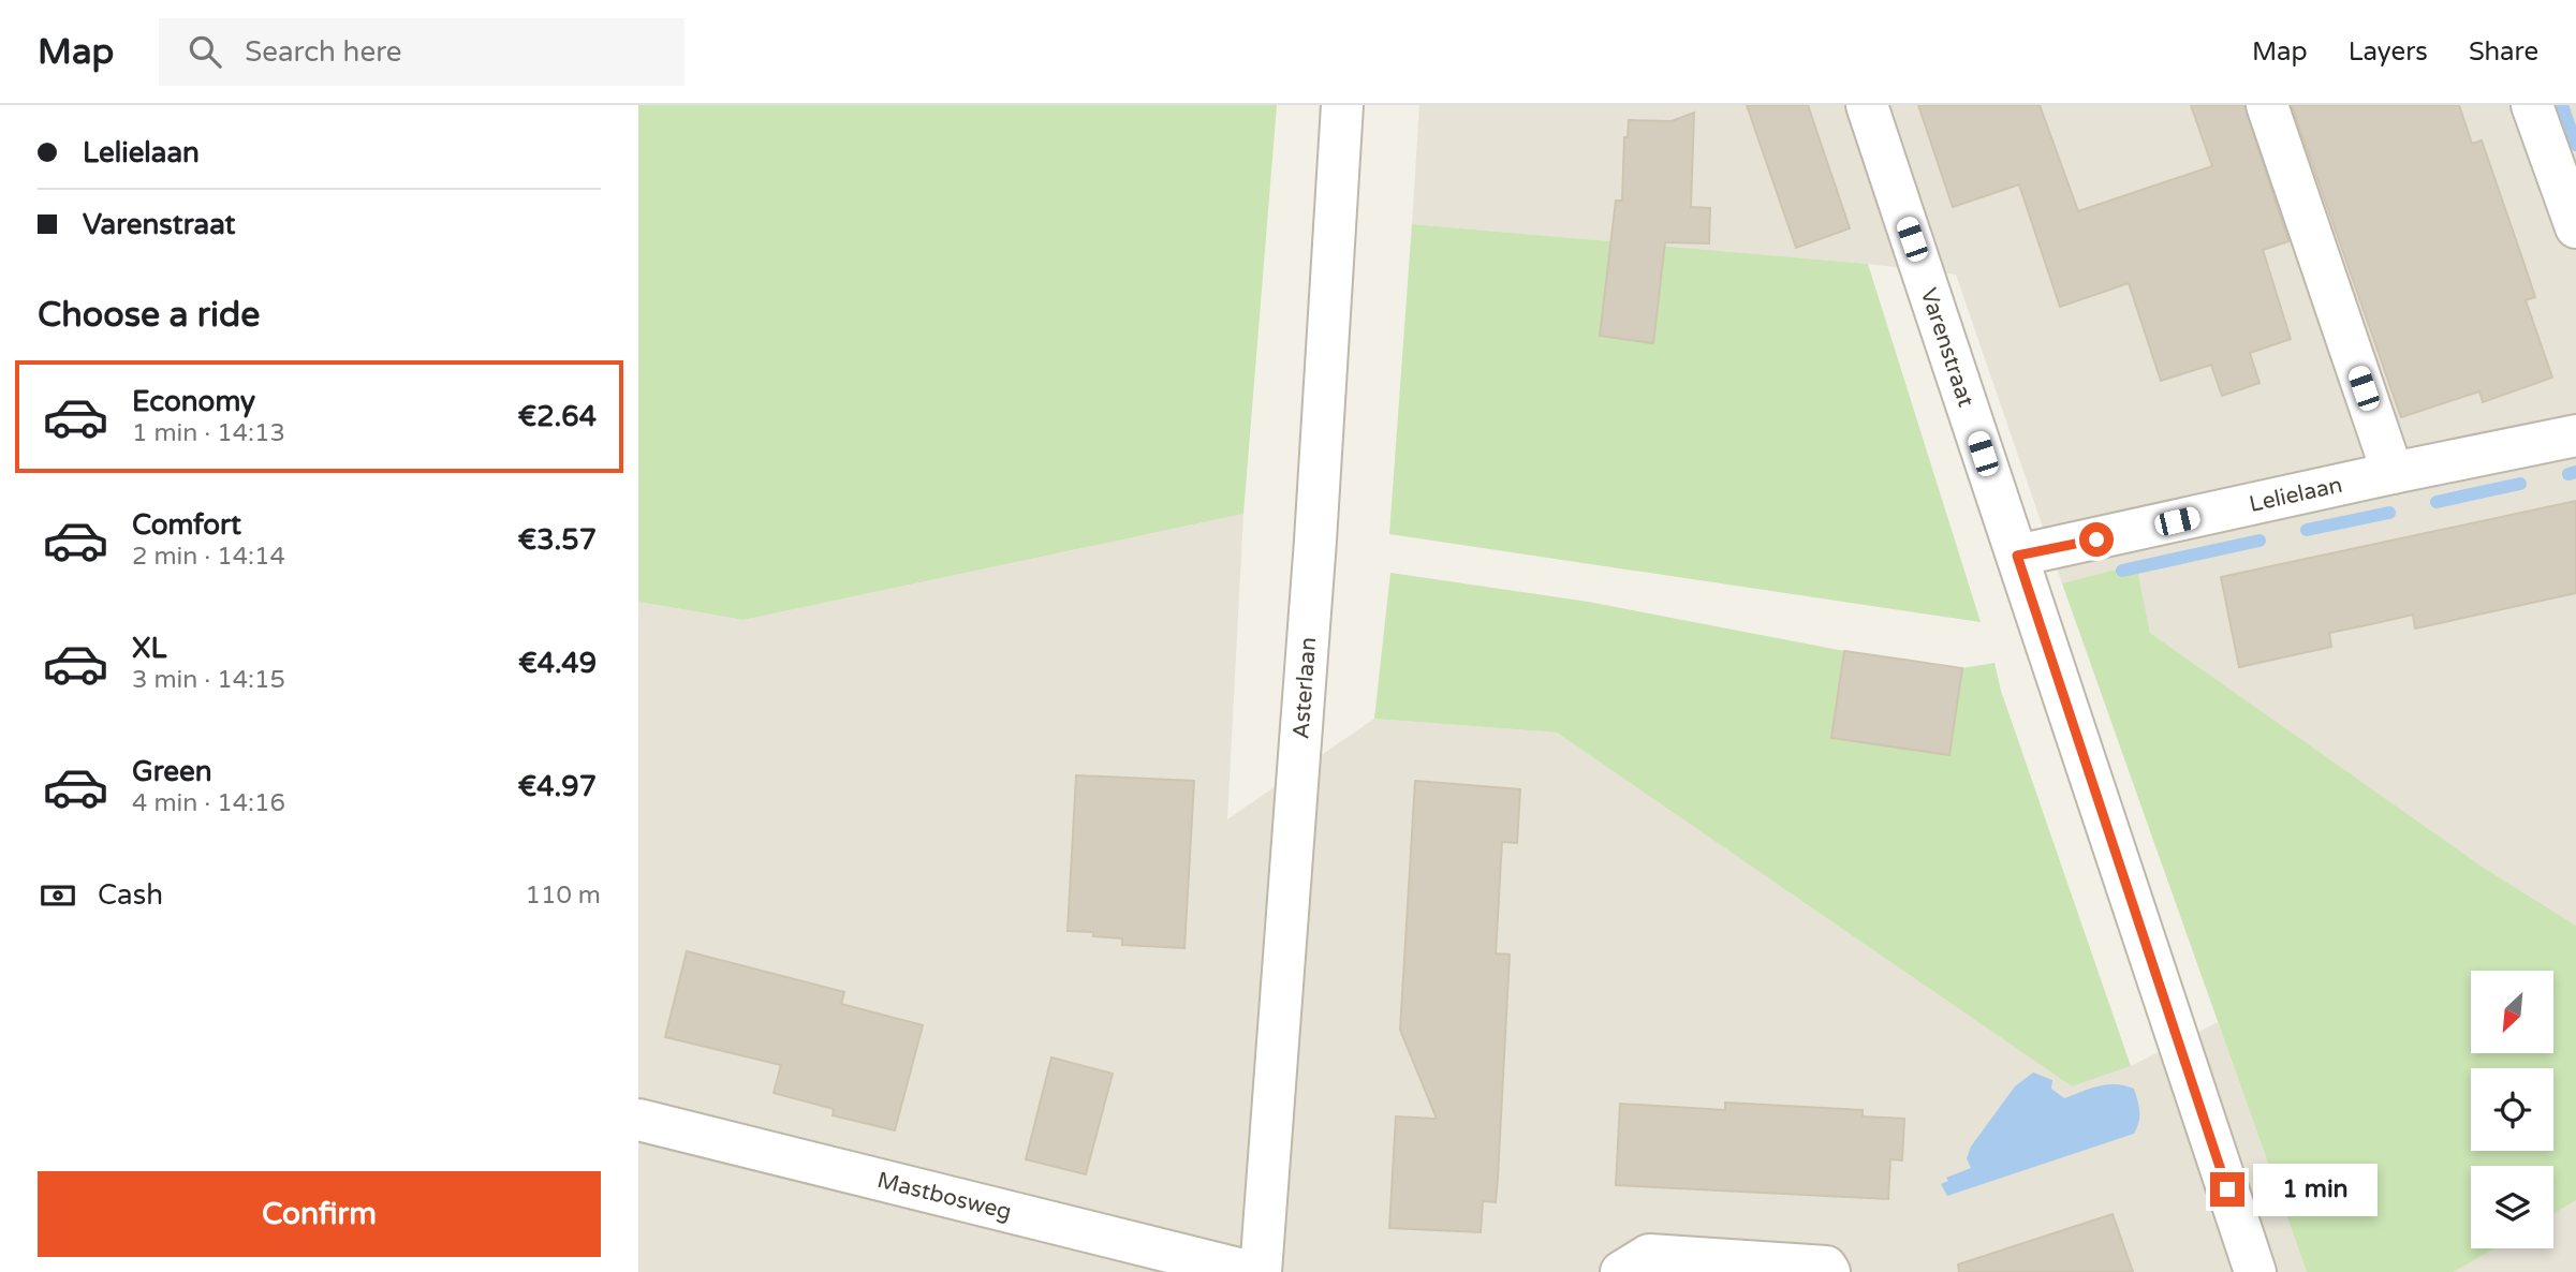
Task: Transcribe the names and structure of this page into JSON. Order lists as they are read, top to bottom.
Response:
{
  "streets": {
    "street": [
      "Varenstraat",
      "Lelielaan",
      "Asterlaan",
      "Mastbosweg"
    ]
  },
  "crossings": [
    ["Varenstraat", "Lelielaan"]
  ],
  "north": "bottom left",
  "page": {
    "header": "Map",
    "search": "Search here",
    "nav": ["Map", "Layers", "Share"],
    "banner": ["Lelielaan", "Varenstraat"],
    "heading": "Choose a ride",
    "list": [
      {
        "name": "Economy",
        "note": "1 min · 14:13",
        "value": "€2.64"
      },
      {
        "name": "Comfort",
        "note": "2 min · 14:14",
        "value": "€3.57"
      },
      {
        "name": "XL",
        "note": "3 min · 14:15",
        "value": "€4.49"
      },
      {
        "name": "Green",
        "note": "4 min · 14:16",
        "value": "€4.97"
      }
    ],
    "pay": ["Cash", "110 m"],
    "buttons": "Confirm",
    "bubble": "1 min"
  }
}
